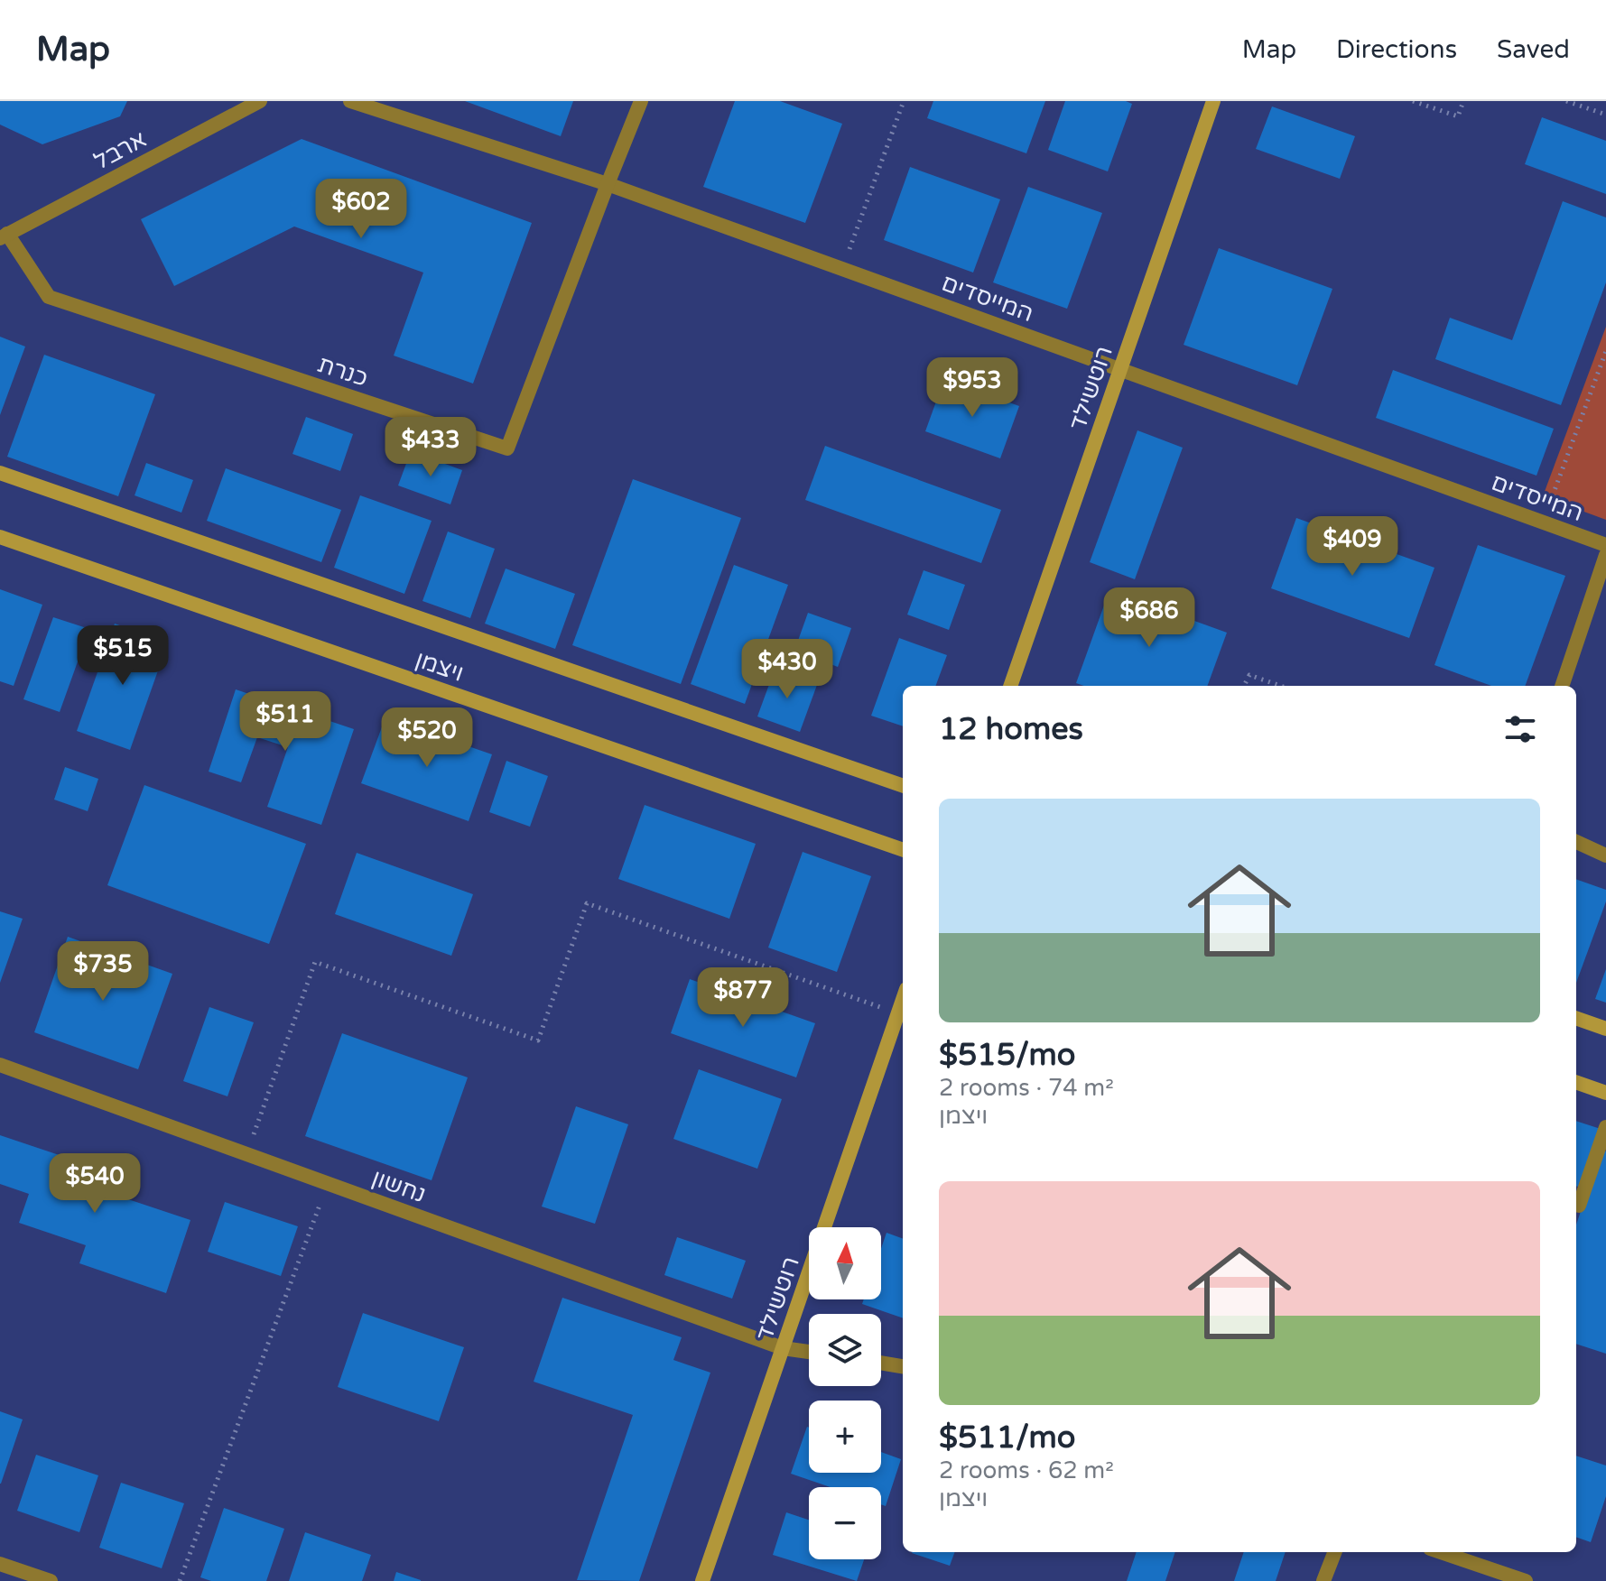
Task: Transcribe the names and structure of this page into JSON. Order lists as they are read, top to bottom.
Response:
{
  "streets": {
    "main road": ["רוטשילד", "ויצמן"],
    "street": [
      "ארבל",
      "המייסדים",
      "כנרת",
      "נחשון"
    ]
  },
  "crossings": [
    ["ארבל", "כנרת"],
    ["המייסדים", "כנרת"],
    ["המייסדים", "רוטשילד"],
    ["רוטשילד", "נחשון"]
  ],
  "north": "top",
  "page": {
    "header": "Map",
    "nav": ["Map", "Directions", "Saved"],
    "price": [
      "$602",
      "$953",
      "$433",
      "$409",
      "$686",
      "$515",
      "$430",
      "$511",
      "$520",
      "$735",
      "$877",
      "$540"
    ],
    "heading": "12 homes",
    "list": [
      {
        "name": "$515/mo",
        "note": "2 rooms · 74 m² · ויצמן"
      },
      {
        "name": "$511/mo",
        "note": "2 rooms · 62 m² · ויצמן"
      }
    ],
    "map_buttons": ["+", "−"]
  }
}
